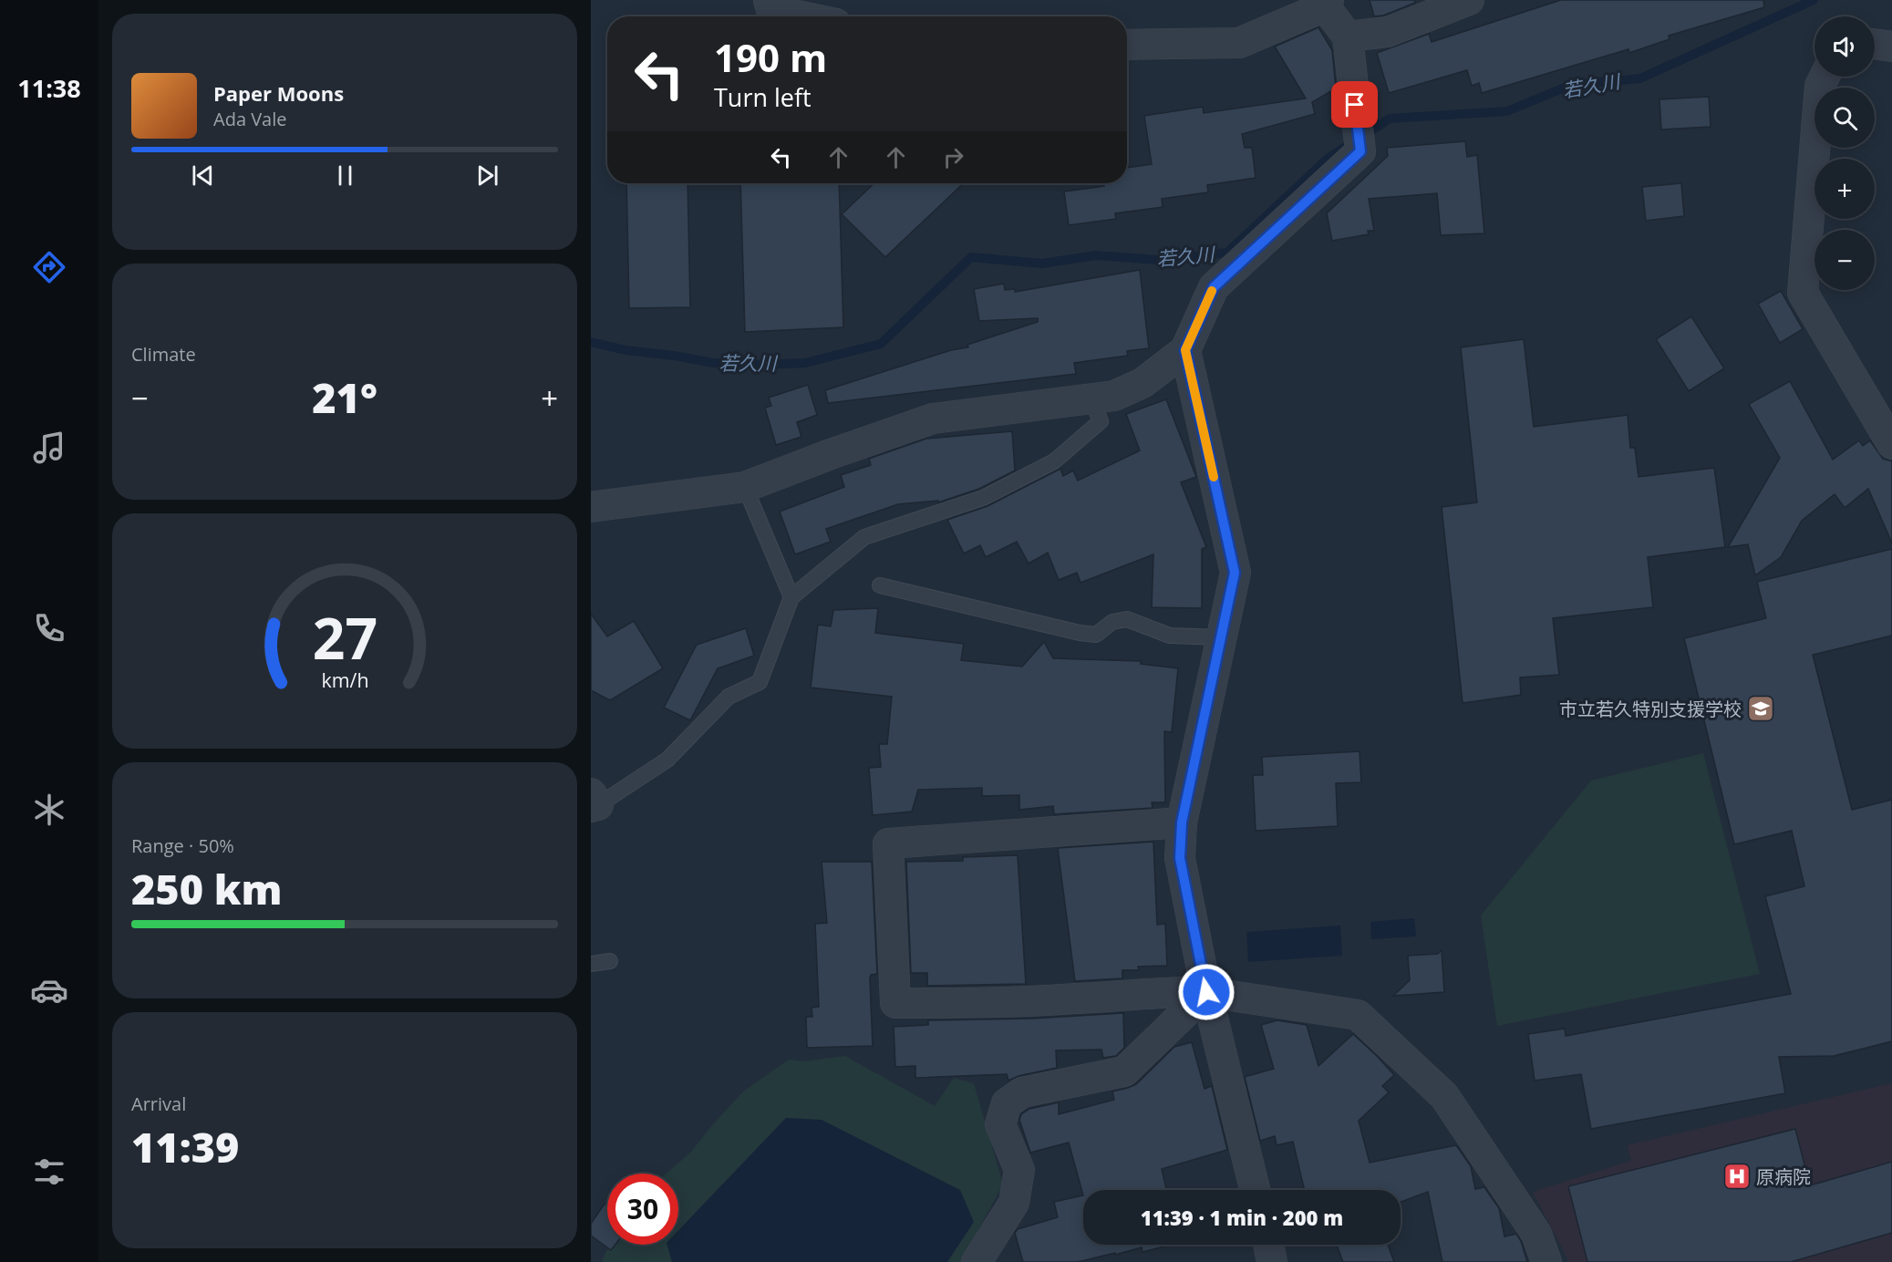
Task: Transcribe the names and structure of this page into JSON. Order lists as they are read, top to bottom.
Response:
{
  "water": ["若久川"],
  "places": {
    "school or university": ["市立若久特別支援学校"],
    "hospital": ["原病院"]
  },
  "page": {
    "tabs": "11:38",
    "map_buttons": ["+", "−"],
    "turn": ["190 m", "Turn left"],
    "song": ["Paper Moons", "Ada Vale"],
    "tile": [
      "Climate",
      ["Range · 50%", "250 km"],
      ["Arrival", "11:39"]
    ],
    "heat": ["−", "21°", "+"],
    "limit": "30",
    "trip": "11:39 · 1 min · 200 m",
    "gauge": ["27", "km/h"]
  }
}
